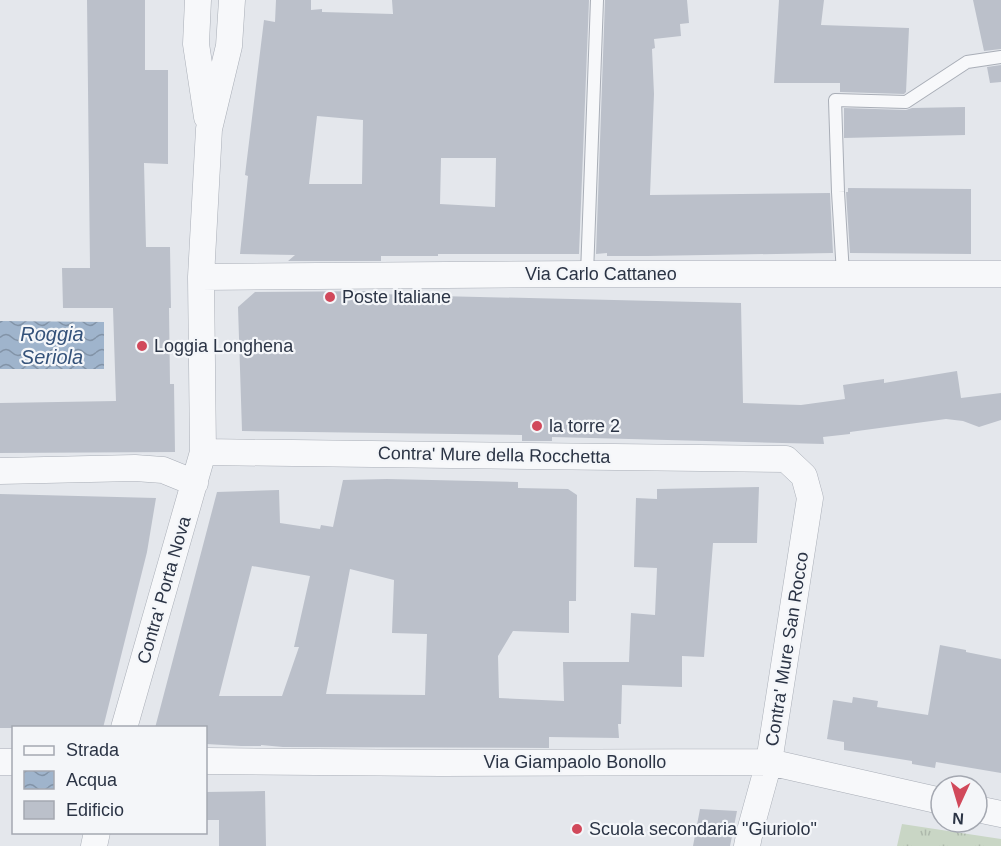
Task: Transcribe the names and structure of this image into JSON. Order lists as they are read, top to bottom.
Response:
{
  "streets": {
    "street": [
      "Via Carlo Cattaneo",
      "Contra' Mure della Rocchetta",
      "Contra' Porta Nova",
      "Contra' Mure San Rocco",
      "Via Giampaolo Bonollo"
    ]
  },
  "crossings": [
    ["Via Carlo Cattaneo", "Contra' Porta Nova"],
    ["Contra' Mure della Rocchetta", "Contra' Porta Nova"],
    ["Contra' Mure della Rocchetta", "Contra' Mure San Rocco"],
    ["Contra' Mure San Rocco", "Via Giampaolo Bonollo"]
  ],
  "water": ["Roggia Seriola"],
  "places": [
    "Poste Italiane",
    "Loggia Longhena",
    "la torre 2",
    "Scuola secondaria \"Giuriolo\""
  ],
  "legend": ["Strada", "Acqua", "Edificio"],
  "north": "bottom"
}
